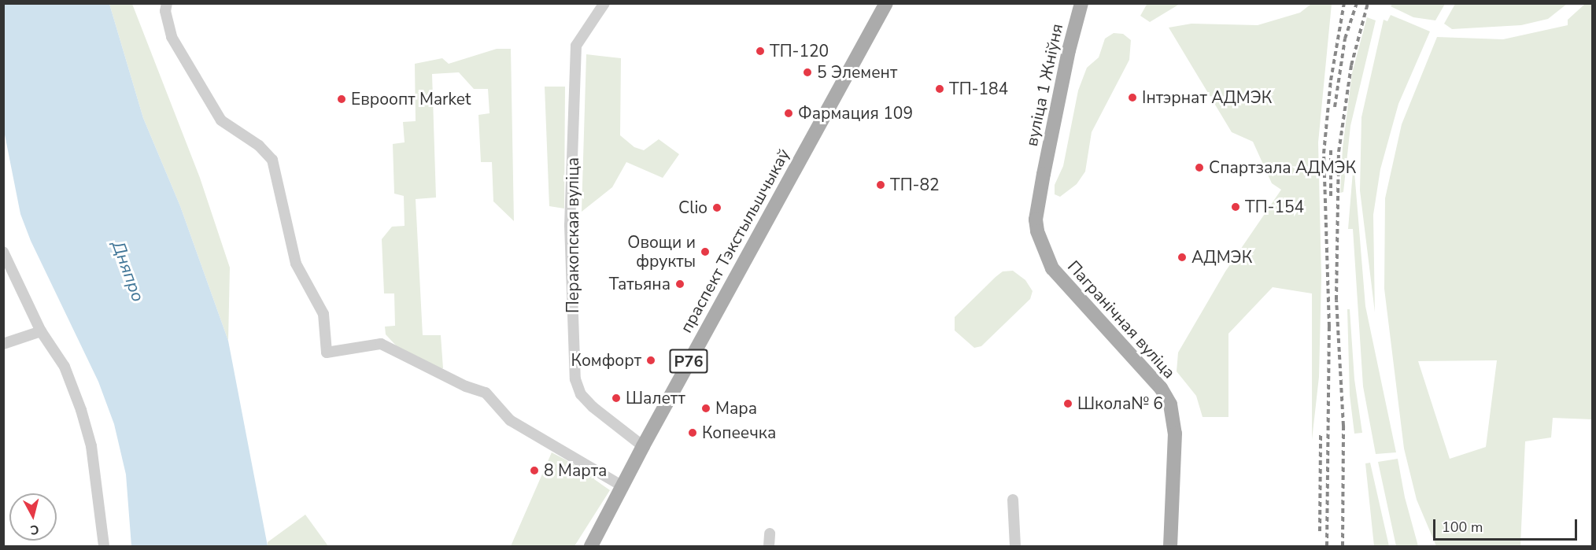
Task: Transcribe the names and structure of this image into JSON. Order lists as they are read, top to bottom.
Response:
{
  "streets": {
    "main road": [
      "вуліца 1 Жніўня",
      "праспект Тэкстыльшчыкаў",
      "Пагранічная вуліца",
      "Р76"
    ],
    "street": ["Перакопская вуліца"]
  },
  "crossings": [
    ["вуліца 1 Жніўня", "Пагранічная вуліца"],
    ["Перакопская вуліца", "праспект Тэкстыльшчыкаў"]
  ],
  "water": ["Дняпро"],
  "places": [
    "ТП-120",
    "5 Элемент",
    "ТП-184",
    "Інтэрнат АДМЭК",
    "Евроопт Market",
    "Фармация 109",
    "Спартзала АДМЭК",
    "ТП-82",
    "ТП-154",
    "Clio",
    "Овощи и фрукты",
    "АДМЭК",
    "Татьяна",
    "Комфорт",
    "Шалетт",
    "Школа№ 6",
    "Мара",
    "Копеечка",
    "8 Марта"
  ],
  "scale_bar": "100 m",
  "north": "bottom"
}
